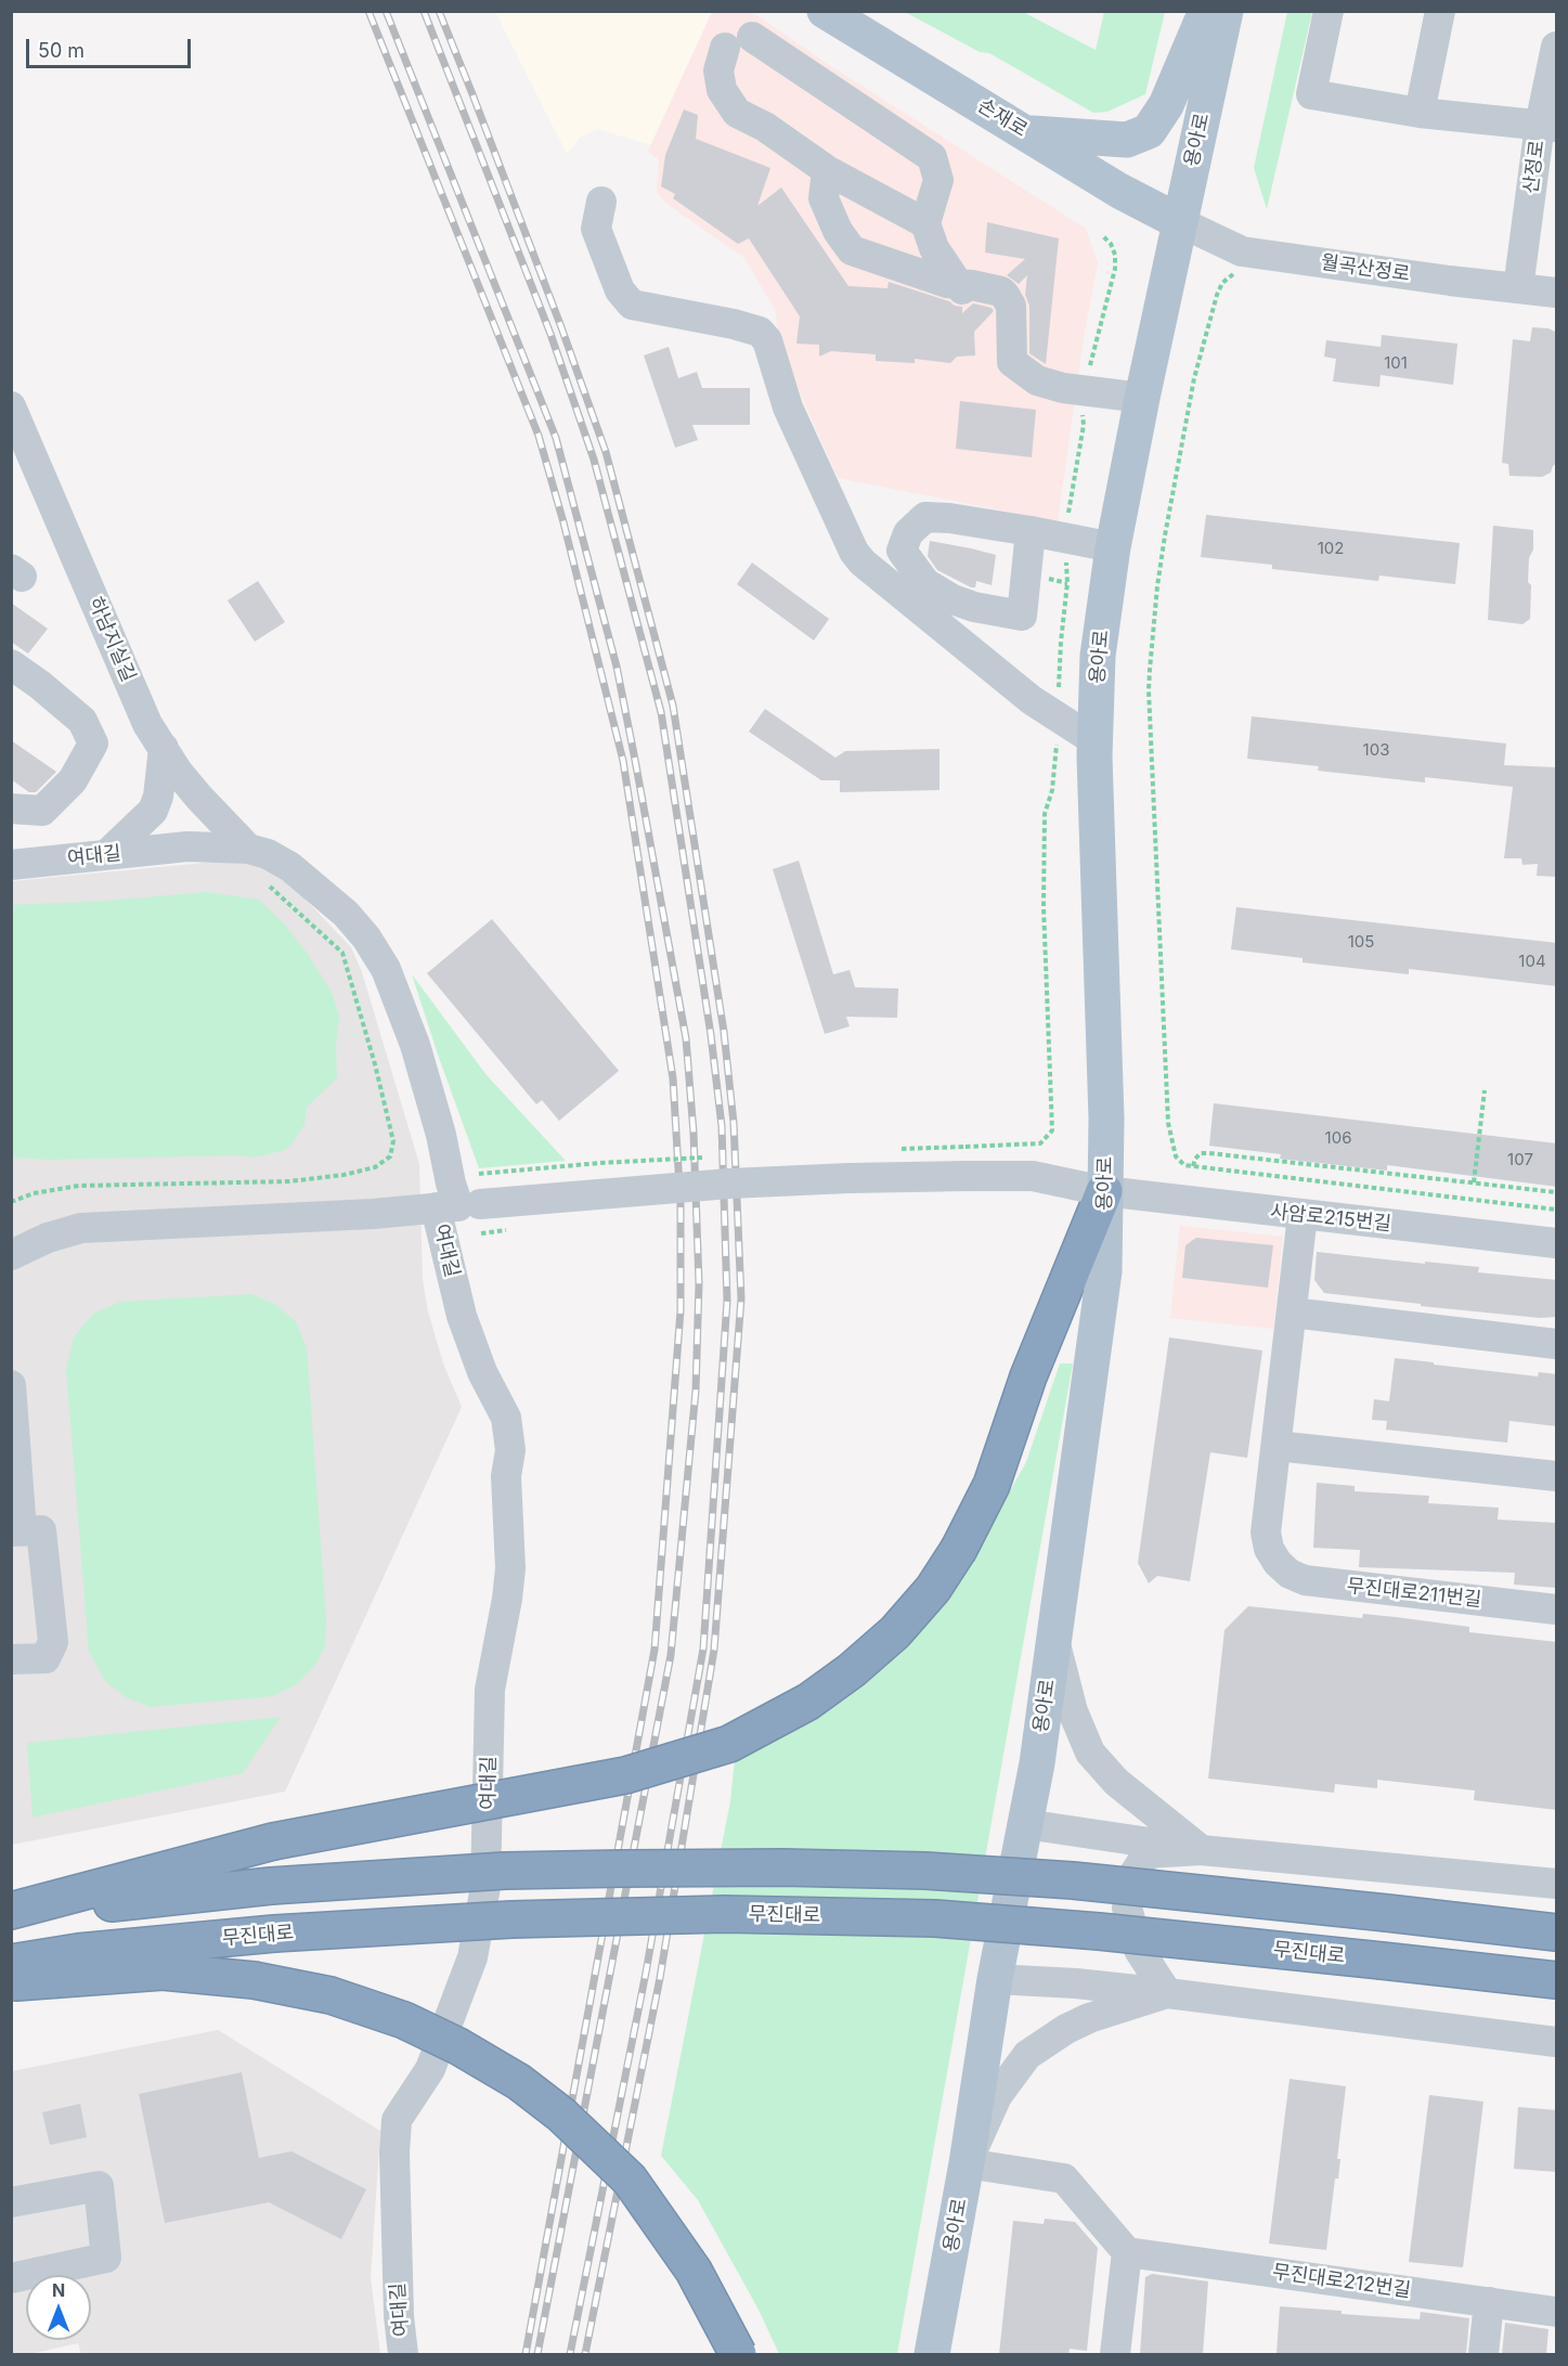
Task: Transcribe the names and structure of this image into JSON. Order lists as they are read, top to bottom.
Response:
{
  "streets": {
    "highway": ["무진대로"],
    "main road": ["손재로", "용아로"],
    "street": [
      "산정로",
      "월곡산정로",
      "하남지실길",
      "여대길",
      "사암로215번길",
      "무진대로211번길",
      "무진대로212번길"
    ]
  },
  "crossings": [
    ["손재로", "용아로"],
    ["손재로", "월곡산정로"],
    ["용아로", "월곡산정로"],
    ["용아로", "사암로215번길"],
    ["산정로", "월곡산정로"],
    ["하남지실길", "여대길"],
    ["여대길", "사암로215번길"]
  ],
  "house_numbers": [
    "101",
    "102",
    "103",
    "105",
    "104",
    "106",
    "107"
  ],
  "scale_bar": "50 m",
  "north": "top"
}
